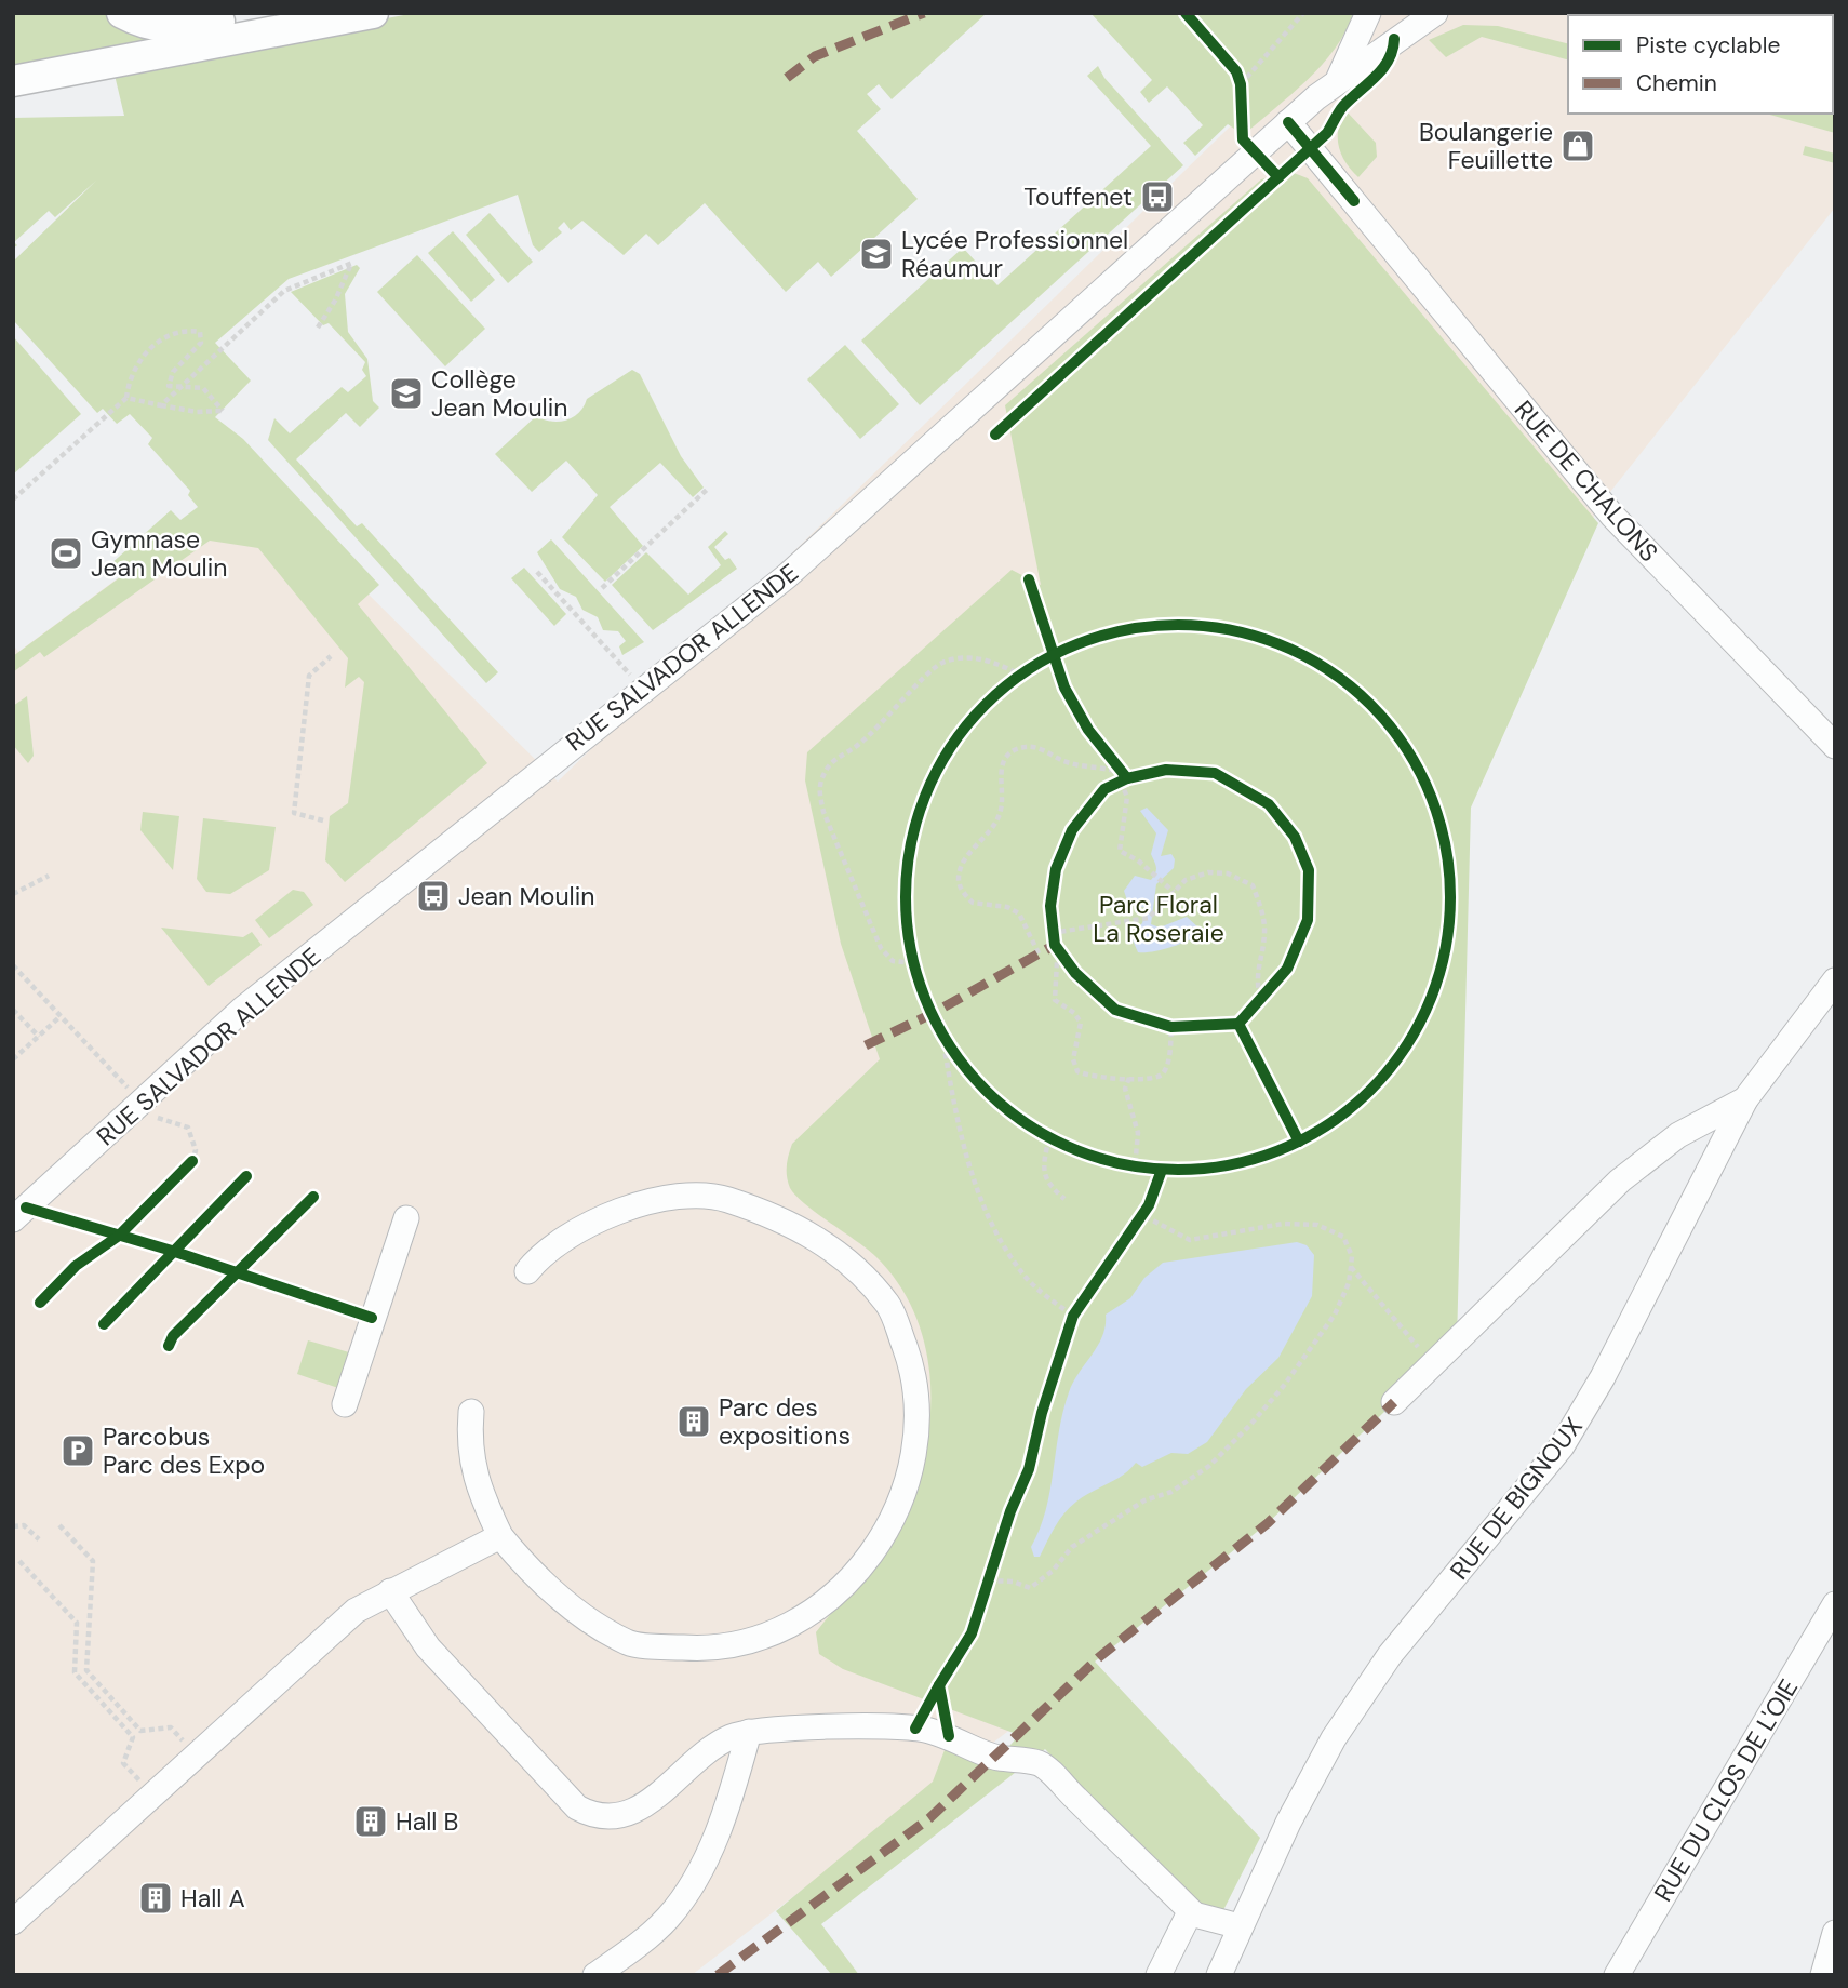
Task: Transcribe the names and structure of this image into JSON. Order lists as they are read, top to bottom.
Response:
{
  "streets": {
    "street": [
      "RUE DE CHALONS",
      "RUE SALVADOR ALLENDE",
      "RUE DE BIGNOUX",
      "RUE DU CLOS DE L'OIE"
    ]
  },
  "crossings": [
    ["RUE DE CHALONS", "RUE SALVADOR ALLENDE"]
  ],
  "parks": ["Parc Floral La Roseraie"],
  "places": {
    "shop": ["Boulangerie Feuillette"],
    "bus stop": ["Touffenet", "Jean Moulin"],
    "school or university": ["Lycée Professionnel Réaumur", "Collège Jean Moulin"],
    "sports": ["Gymnase Jean Moulin"],
    "building": ["Parc des expositions", "Hall B", "Hall A"],
    "parking": ["Parcobus Parc des Expo"]
  },
  "legend": ["Piste cyclable", "Chemin"]
}
